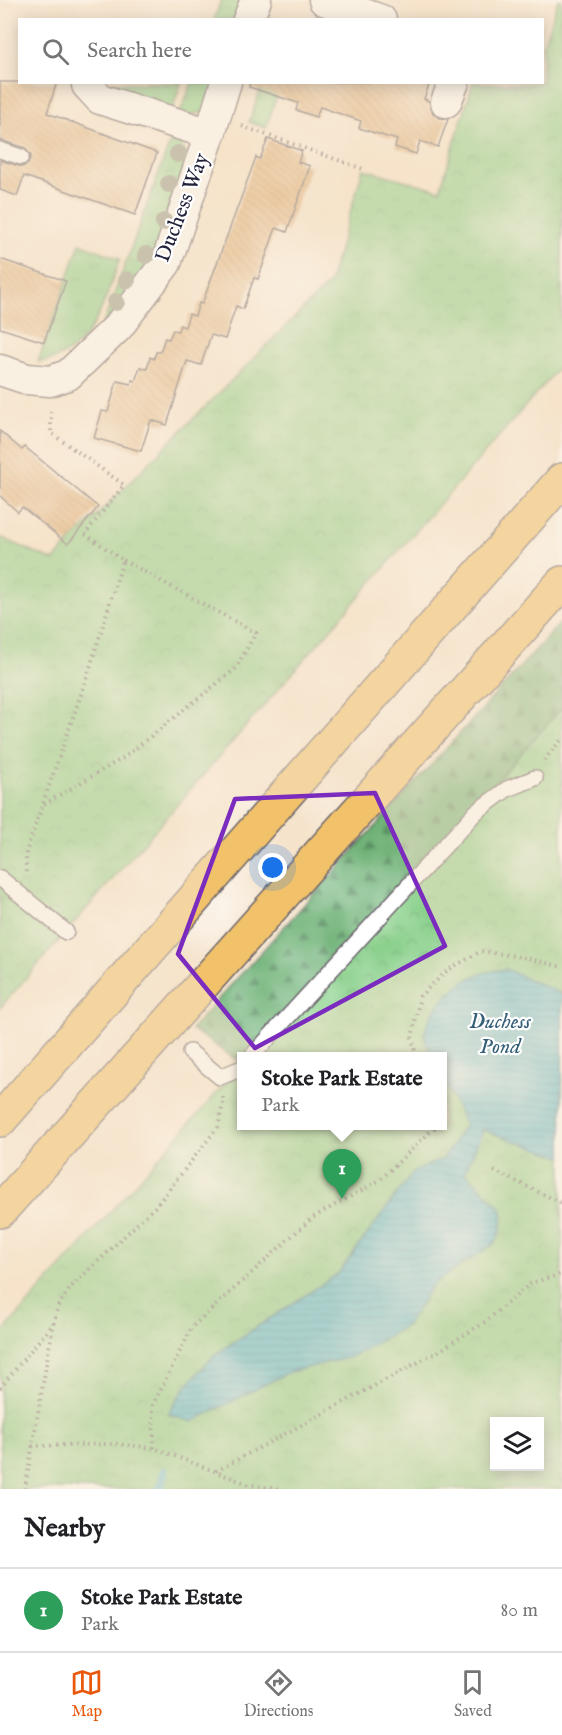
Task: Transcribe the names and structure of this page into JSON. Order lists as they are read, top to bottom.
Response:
{
  "streets": {
    "street": ["Duchess Way"]
  },
  "water": ["Duchess Pond"],
  "page": {
    "search": "Search here",
    "popup": ["Stoke Park Estate", "Park"],
    "pins": "1",
    "heading": "Nearby",
    "list": [
      {
        "mark": "1",
        "name": "Stoke Park Estate",
        "note": "Park",
        "value": "80 m"
      }
    ],
    "nav": ["Map", "Directions", "Saved"]
  }
}
